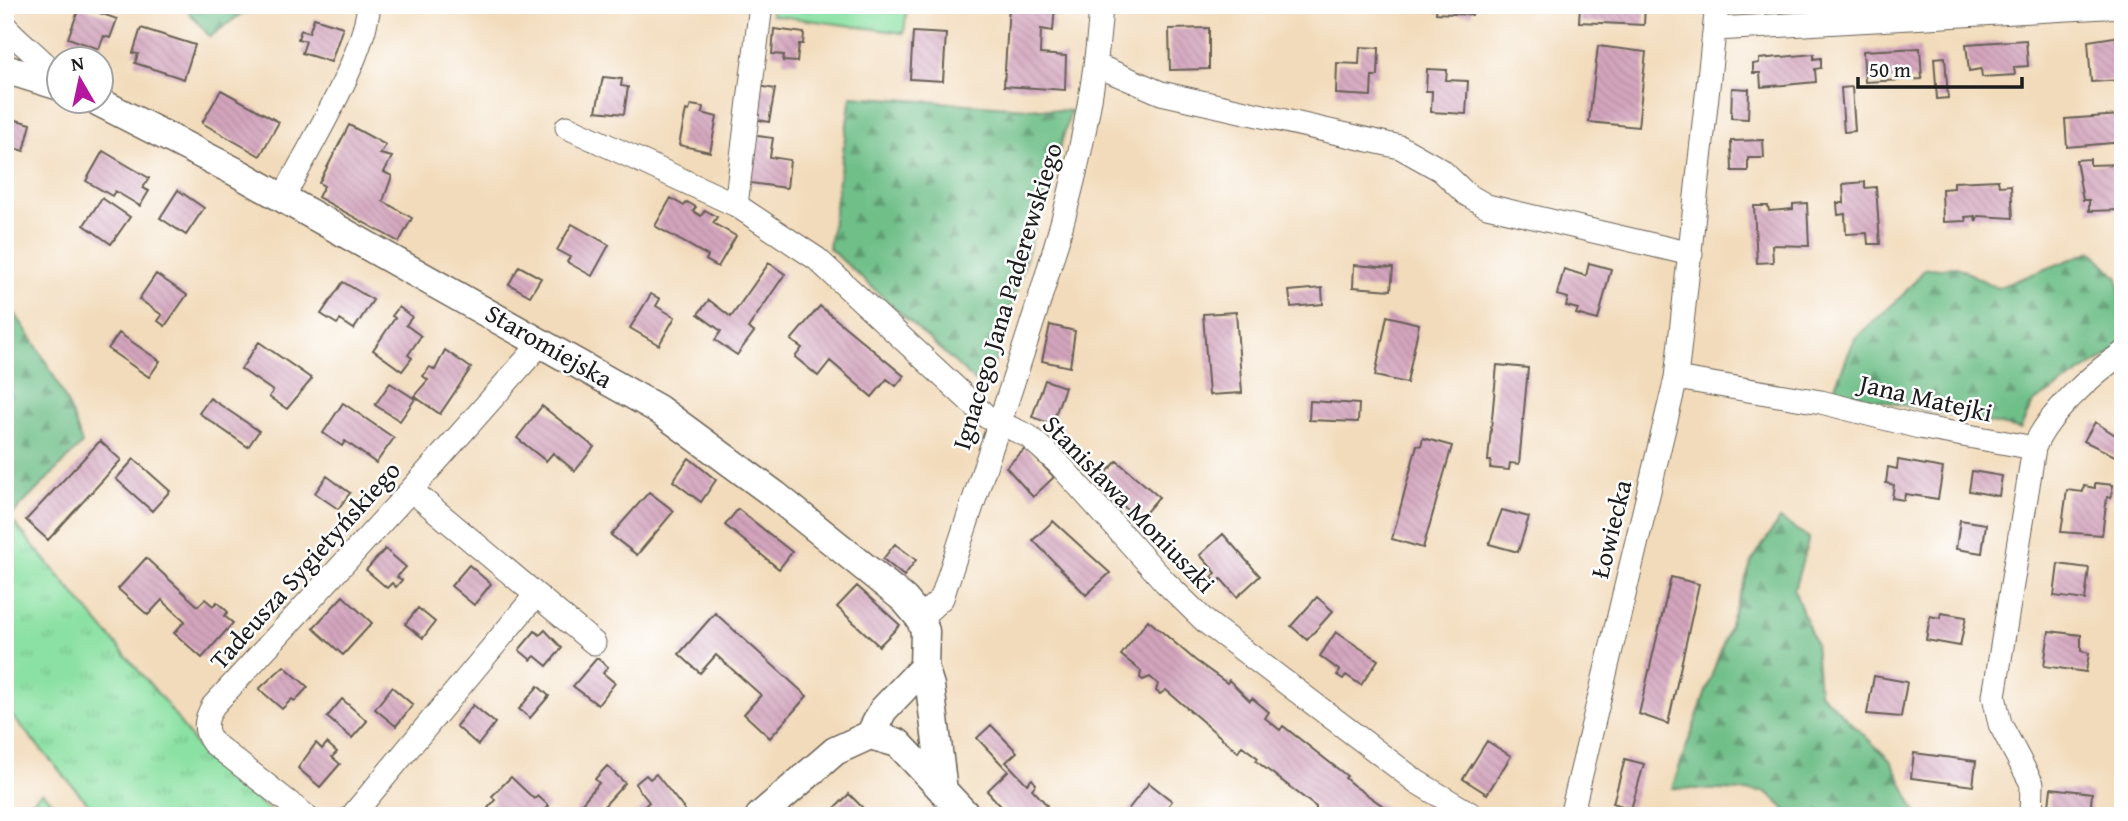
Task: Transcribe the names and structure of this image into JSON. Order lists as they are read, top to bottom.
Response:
{
  "streets": {
    "street": [
      "Ignacego Jana Paderewskiego",
      "Staromiejska",
      "Jana Matejki",
      "Stanisława Moniuszki",
      "Łowiecka",
      "Tadeusza Sygietyńskiego"
    ]
  },
  "crossings": [
    ["Ignacego Jana Paderewskiego", "Staromiejska"],
    ["Ignacego Jana Paderewskiego", "Stanisława Moniuszki"],
    ["Staromiejska", "Tadeusza Sygietyńskiego"],
    ["Jana Matejki", "Łowiecka"]
  ],
  "scale_bar": "50 m",
  "north": "top"
}
